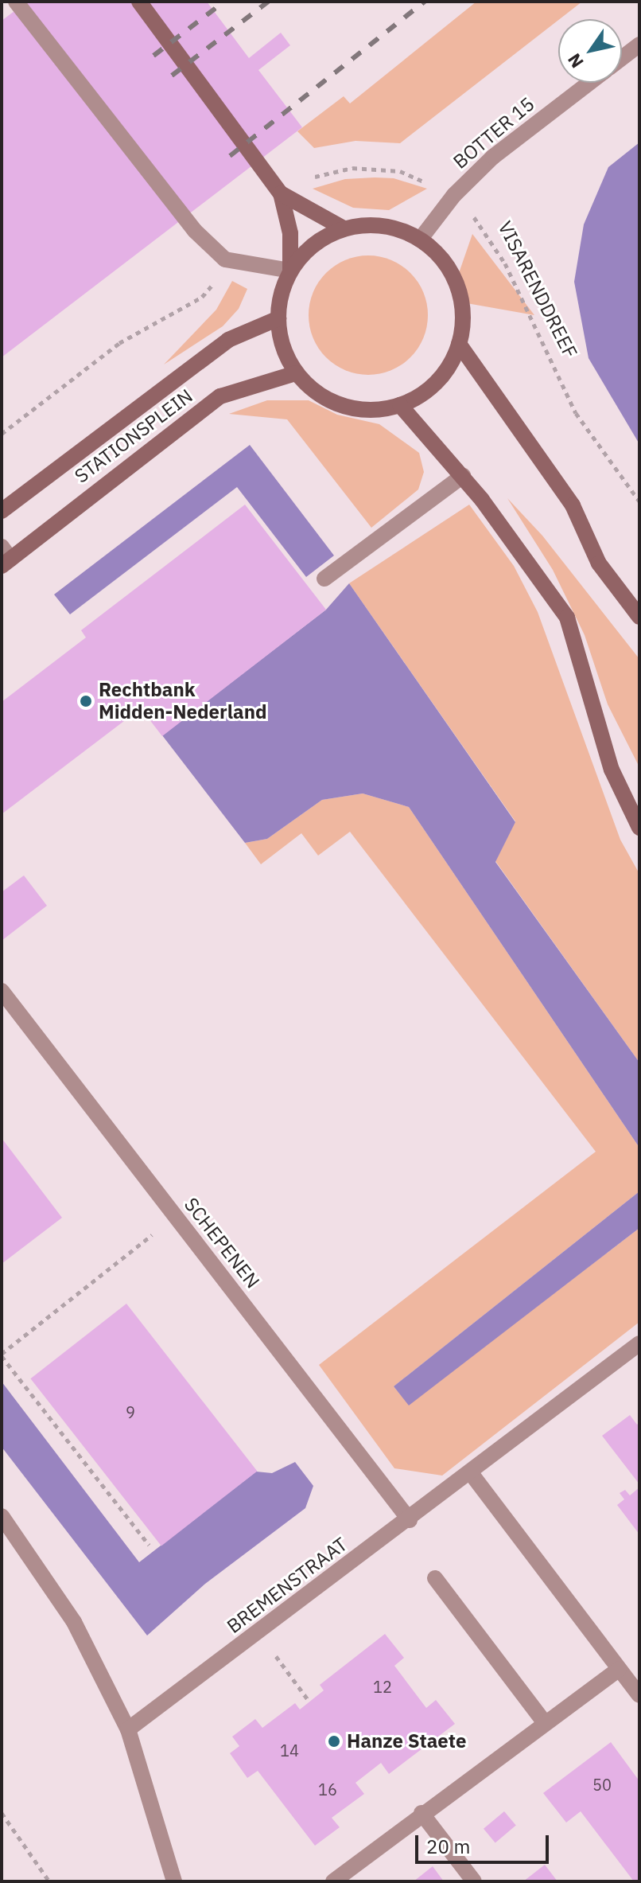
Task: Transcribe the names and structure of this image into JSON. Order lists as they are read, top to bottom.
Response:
{
  "streets": {
    "main road": ["STATIONSPLEIN"],
    "street": ["BOTTER 15", "SCHEPENEN", "BREMENSTRAAT"],
    "path": ["VISARENDDREEF"]
  },
  "crossings": [
    ["BOTTER 15", "VISARENDDREEF"],
    ["BOTTER 15", "STATIONSPLEIN"],
    ["SCHEPENEN", "BREMENSTRAAT"]
  ],
  "places": ["Rechtbank Midden-Nederland", "Hanze Staete"],
  "house_numbers": [
    "9",
    "12",
    "14",
    "50",
    "16"
  ],
  "scale_bar": "20 m",
  "north": "bottom left"
}
